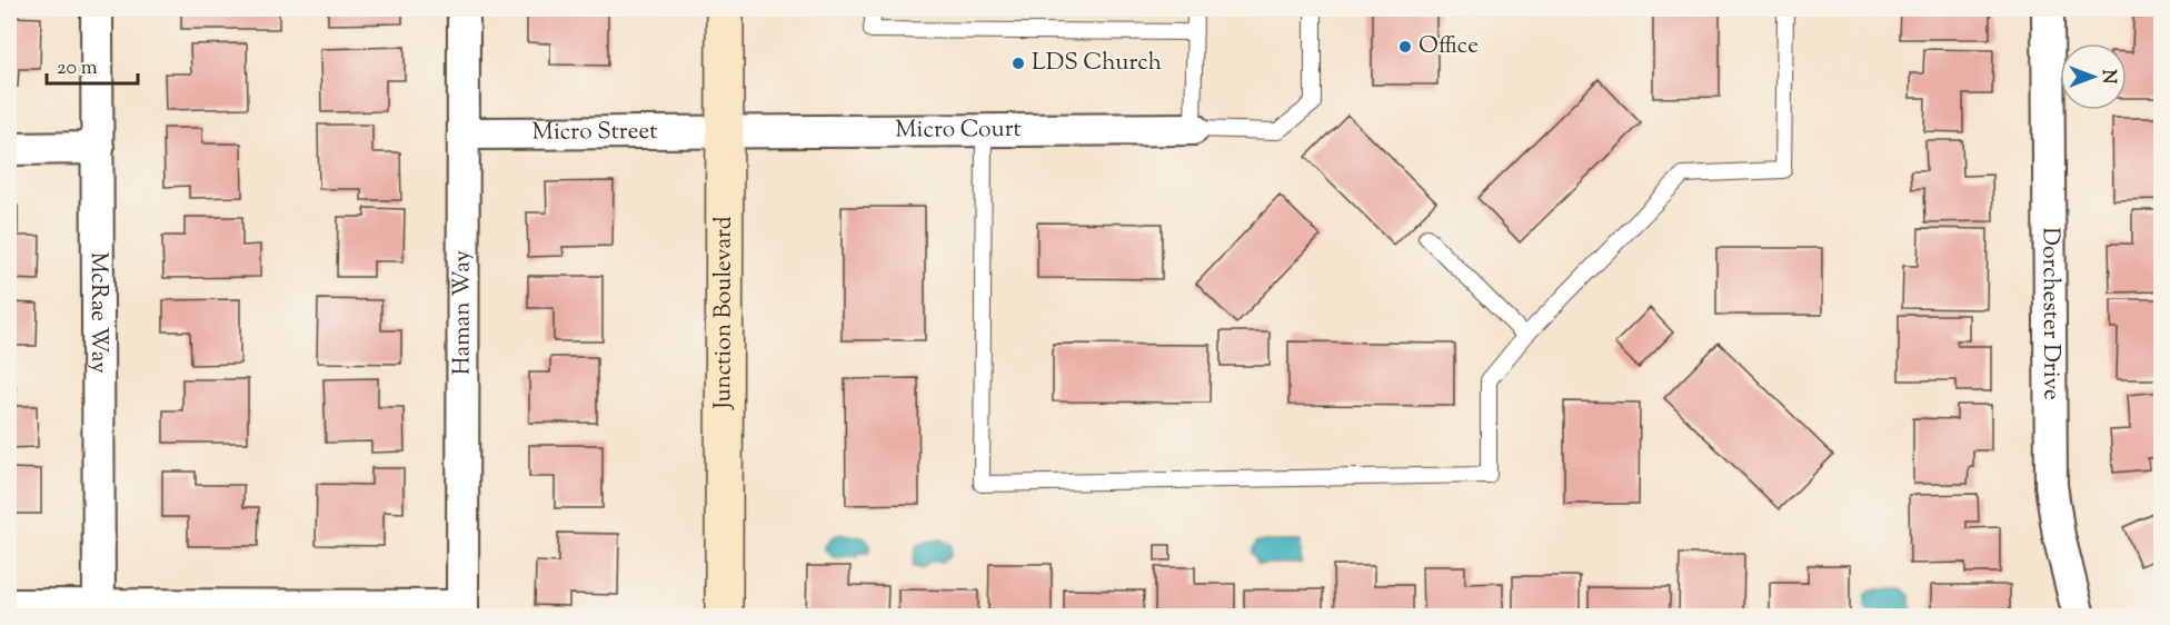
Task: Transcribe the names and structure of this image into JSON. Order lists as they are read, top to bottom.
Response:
{
  "streets": {
    "main road": ["Junction Boulevard"],
    "street": [
      "Micro Court",
      "Micro Street",
      "McRae Way",
      "Haman Way",
      "Dorchester Drive"
    ]
  },
  "crossings": [
    ["Micro Court", "Micro Street"],
    ["Micro Court", "Junction Boulevard"],
    ["Micro Street", "Haman Way"],
    ["Micro Street", "Junction Boulevard"]
  ],
  "places": ["Office", "LDS Church"],
  "scale_bar": "20 m",
  "north": "right"
}
